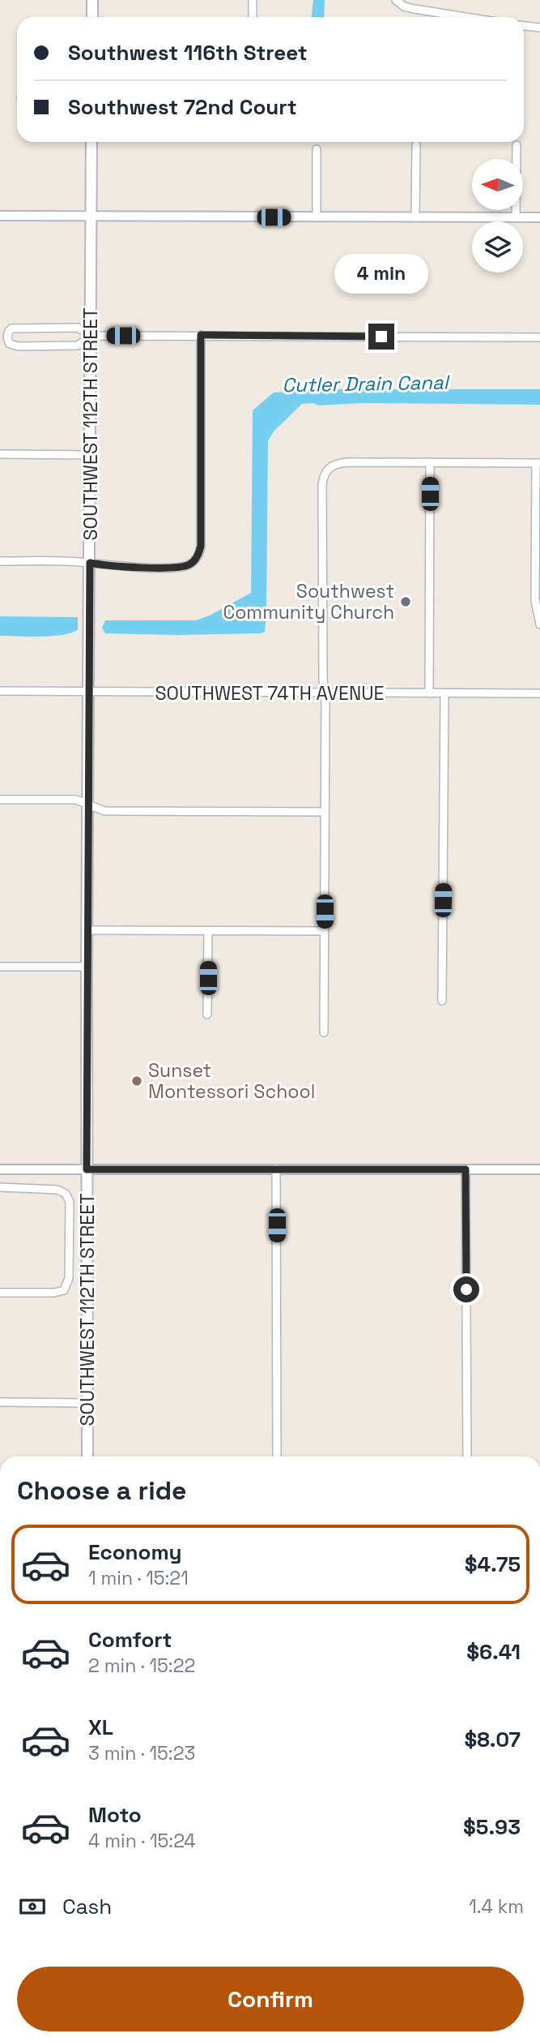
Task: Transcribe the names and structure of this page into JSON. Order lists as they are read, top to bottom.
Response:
{
  "streets": {
    "main road": ["SOUTHWEST 112TH STREET"],
    "street": ["SOUTHWEST 74TH AVENUE"]
  },
  "crossings": [
    ["SOUTHWEST 112TH STREET", "SOUTHWEST 74TH AVENUE"]
  ],
  "water": ["Cutler Drain Canal"],
  "places": ["Southwest Community Church", "Sunset Montessori School"],
  "north": "left",
  "page": {
    "banner": ["Southwest 116th Street", "Southwest 72nd Court"],
    "bubble": "4 min",
    "heading": "Choose a ride",
    "list": [
      {
        "name": "Economy",
        "note": "1 min · 15:21",
        "value": "$4.75"
      },
      {
        "name": "Comfort",
        "note": "2 min · 15:22",
        "value": "$6.41"
      },
      {
        "name": "XL",
        "note": "3 min · 15:23",
        "value": "$8.07"
      },
      {
        "name": "Moto",
        "note": "4 min · 15:24",
        "value": "$5.93"
      }
    ],
    "pay": ["Cash", "1.4 km"],
    "buttons": "Confirm"
  }
}
